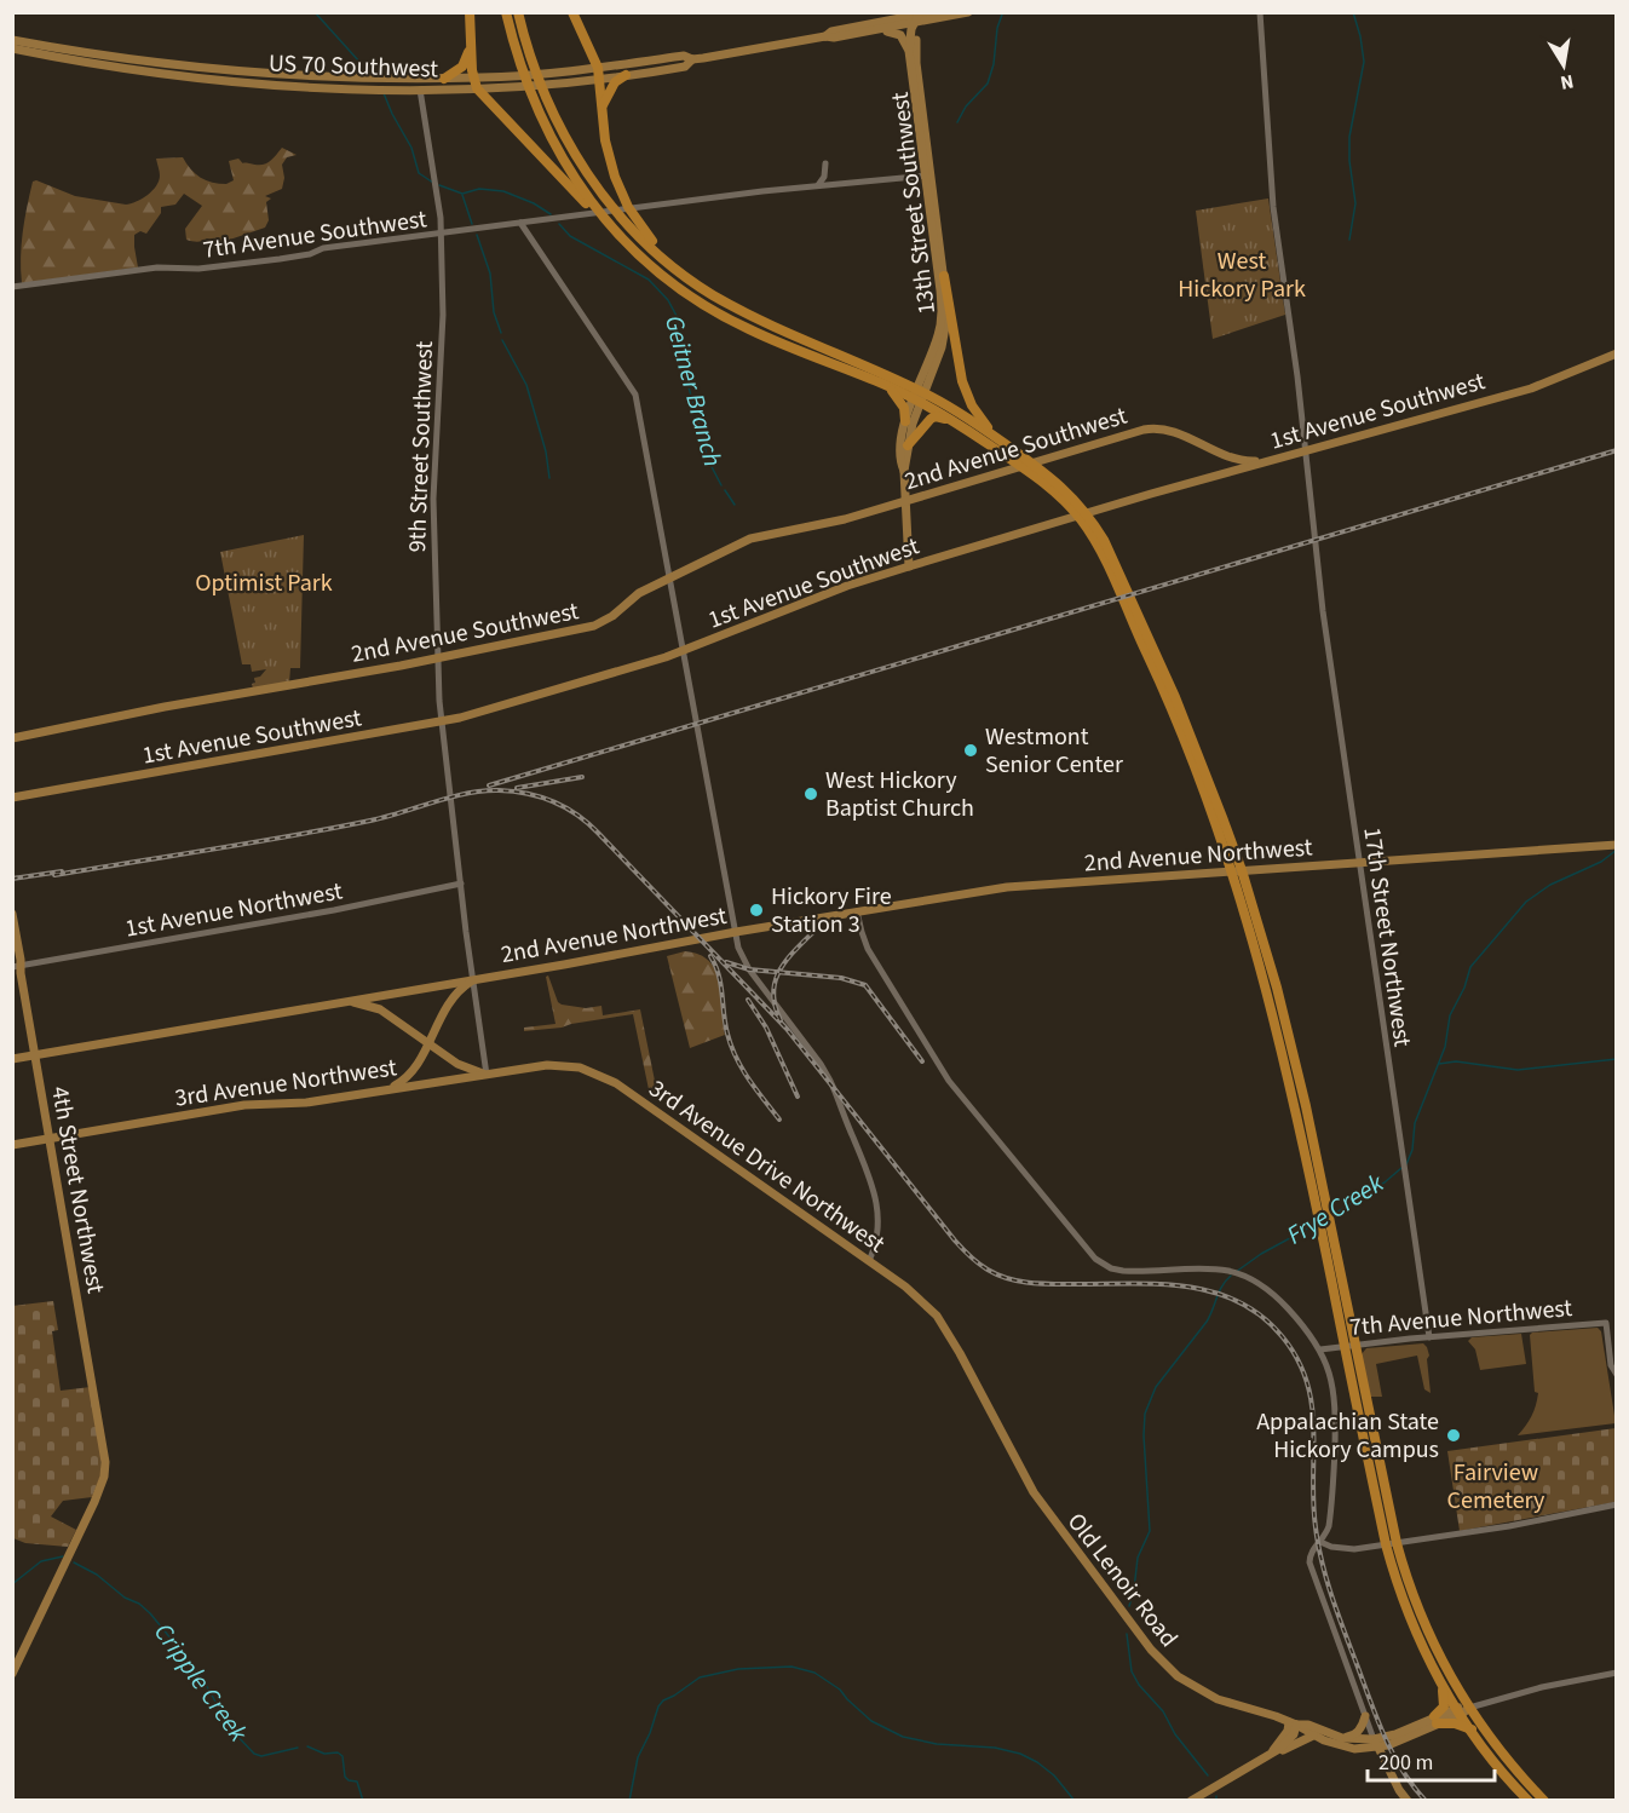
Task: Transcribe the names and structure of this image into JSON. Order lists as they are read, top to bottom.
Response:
{
  "streets": {
    "main road": [
      "US 70 Southwest",
      "13th Street Southwest",
      "1st Avenue Southwest",
      "2nd Avenue Southwest",
      "2nd Avenue Northwest",
      "3rd Avenue Northwest",
      "3rd Avenue Drive Northwest",
      "4th Street Northwest",
      "Old Lenoir Road"
    ],
    "street": [
      "7th Avenue Southwest",
      "9th Street Southwest",
      "1st Avenue Northwest",
      "17th Street Northwest",
      "7th Avenue Northwest"
    ]
  },
  "crossings": [
    ["US 70 Southwest", "13th Street Southwest"],
    ["US 70 Southwest", "9th Street Southwest"],
    ["13th Street Southwest", "1st Avenue Southwest"],
    ["13th Street Southwest", "2nd Avenue Southwest"],
    ["7th Avenue Southwest", "9th Street Southwest"],
    ["1st Avenue Southwest", "9th Street Southwest"],
    ["1st Avenue Southwest", "2nd Avenue Southwest"],
    ["1st Avenue Southwest", "17th Street Northwest"],
    ["9th Street Southwest", "2nd Avenue Southwest"],
    ["9th Street Southwest", "2nd Avenue Northwest"],
    ["9th Street Southwest", "1st Avenue Northwest"],
    ["9th Street Southwest", "3rd Avenue Northwest"],
    ["2nd Avenue Northwest", "17th Street Northwest"],
    ["2nd Avenue Northwest", "4th Street Northwest"],
    ["1st Avenue Northwest", "4th Street Northwest"],
    ["17th Street Northwest", "7th Avenue Northwest"],
    ["3rd Avenue Northwest", "3rd Avenue Drive Northwest"],
    ["3rd Avenue Northwest", "4th Street Northwest"],
    ["3rd Avenue Drive Northwest", "Old Lenoir Road"]
  ],
  "water": ["Geitner Branch", "Frye Creek", "Cripple Creek"],
  "parks": ["West Hickory Park", "Optimist Park", "Fairview Cemetery"],
  "places": [
    "Westmont Senior Center",
    "West Hickory Baptist Church",
    "Hickory Fire Station 3",
    "Appalachian State Hickory Campus"
  ],
  "scale_bar": "200 m",
  "north": "bottom"
}
